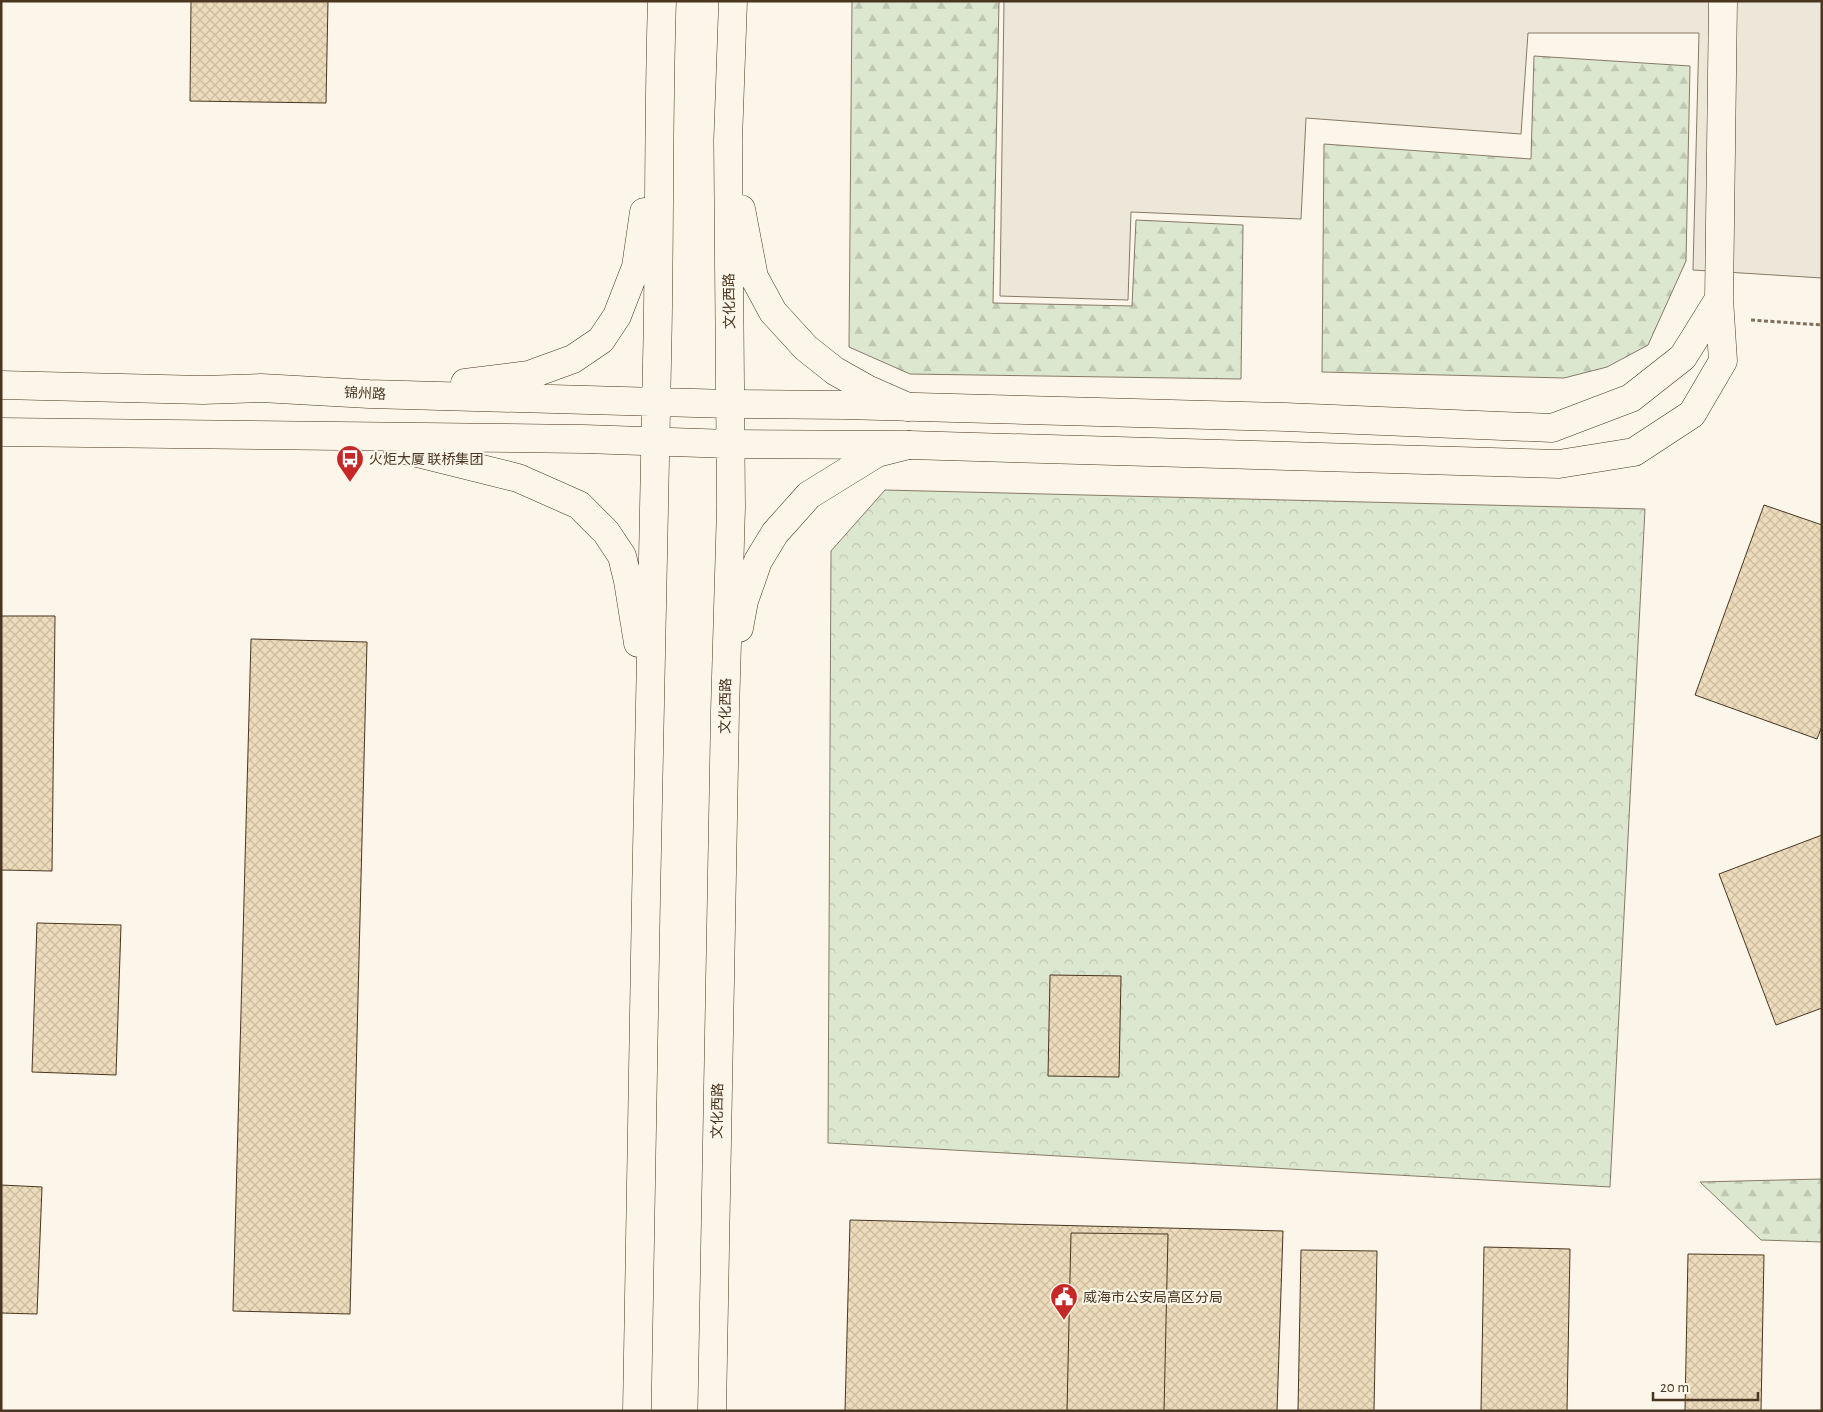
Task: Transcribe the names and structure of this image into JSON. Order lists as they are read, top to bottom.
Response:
{
  "streets": {
    "main road": ["文化西路", "锦州路"]
  },
  "crossings": [
    ["文化西路", "锦州路"]
  ],
  "places": {
    "bus stop": ["火炬大厦 联桥集团"],
    "public building": ["威海市公安局高区分局"]
  },
  "scale_bar": "20 m"
}
